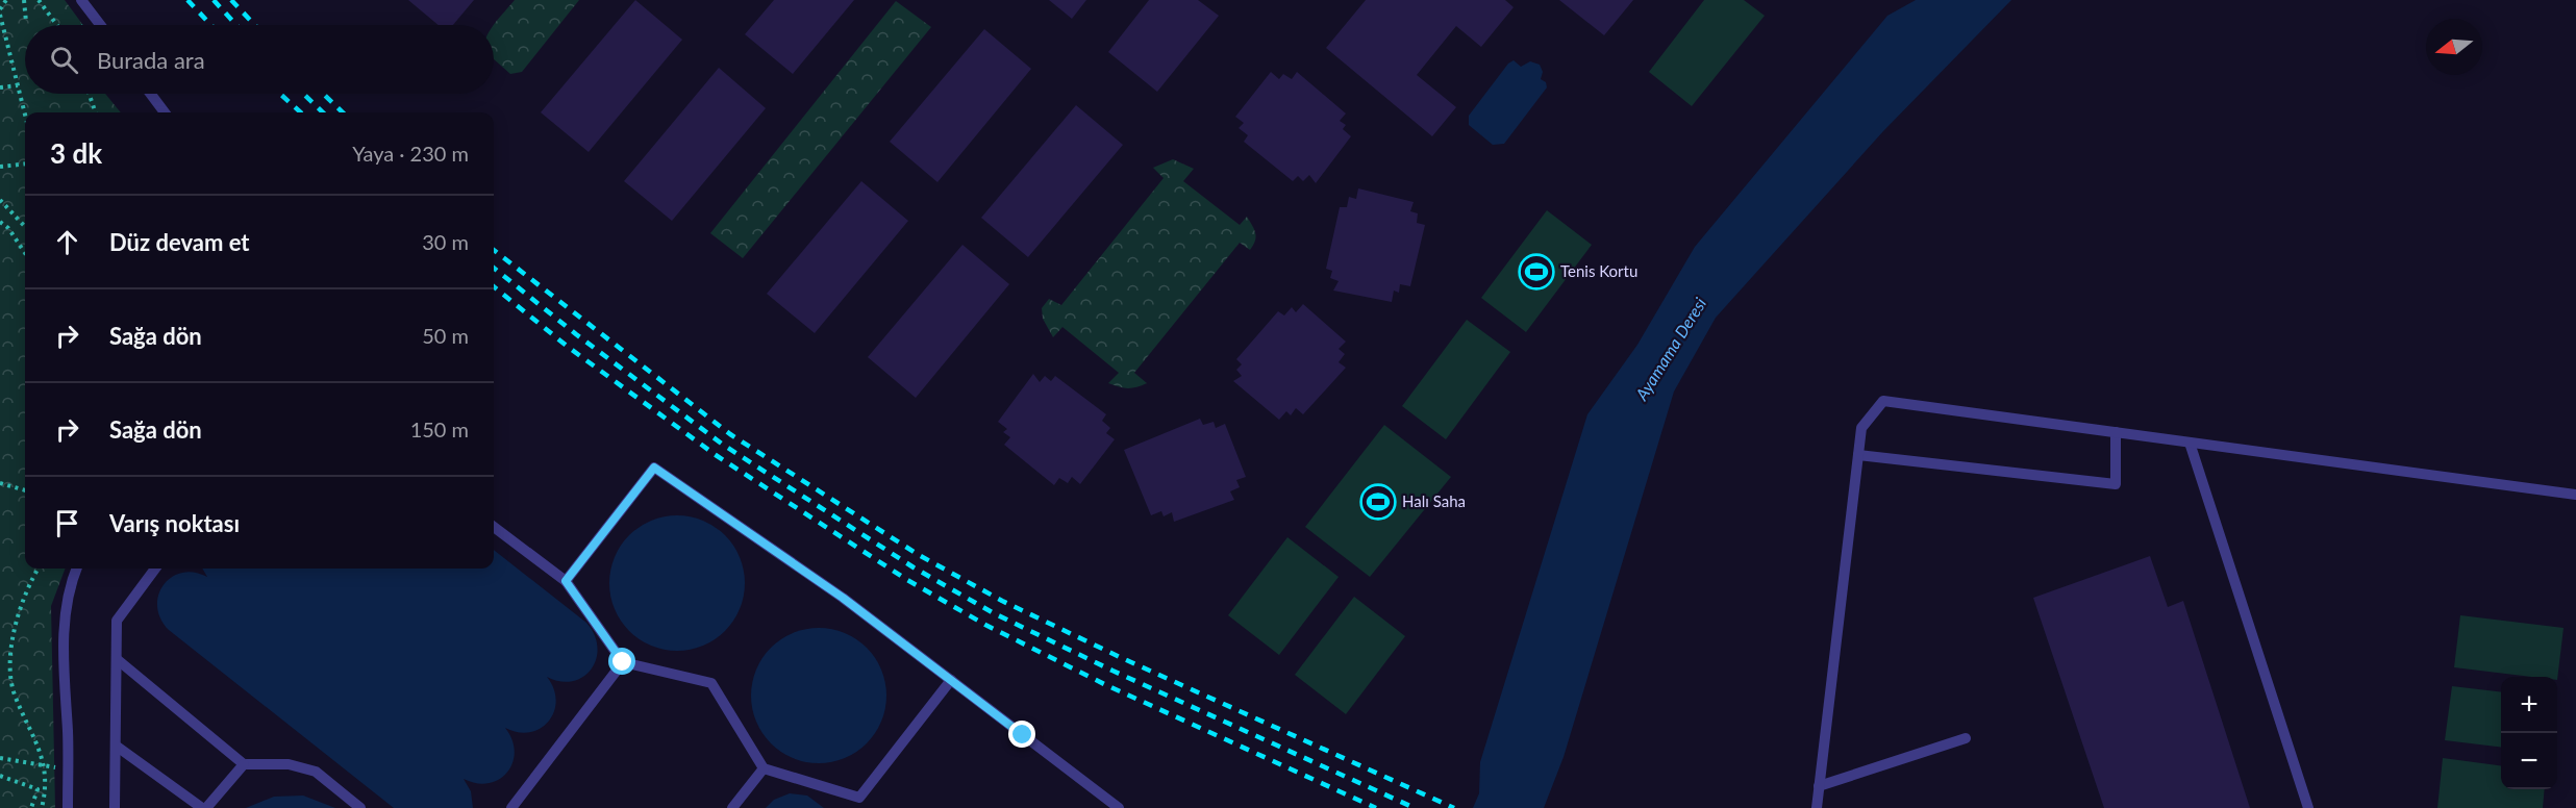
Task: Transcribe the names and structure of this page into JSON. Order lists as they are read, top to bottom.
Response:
{
  "water": ["Ayamama Deresi"],
  "places": {
    "sports": ["Tenis Kortu", "Halı Saha"]
  },
  "north": "left",
  "page": {
    "search": "Burada ara",
    "heading": ["3 dk", "Yaya · 230 m"],
    "list": [
      ["Düz devam et", "30 m"],
      ["Sağa dön", "50 m"],
      ["Sağa dön", "150 m"],
      "Varış noktası"
    ],
    "map_buttons": ["+", "−"]
  }
}
